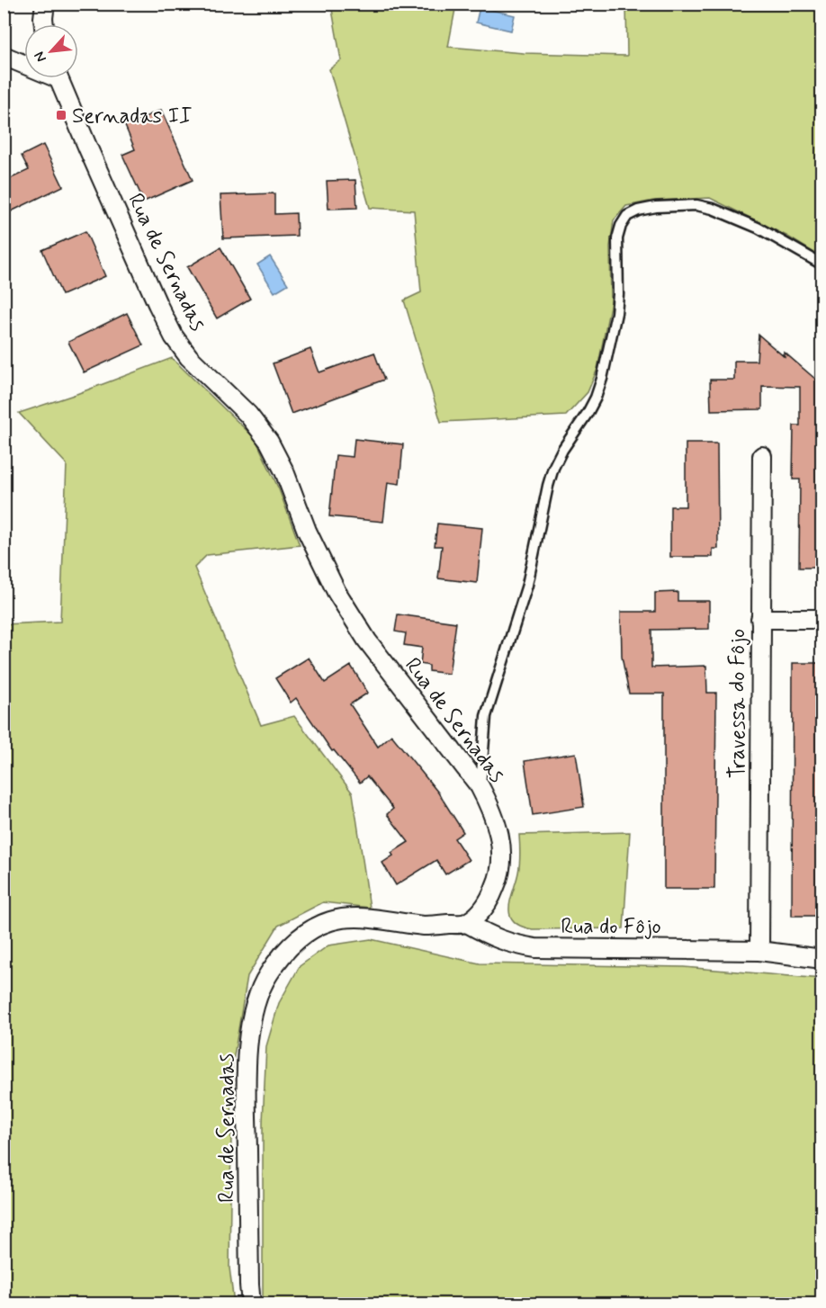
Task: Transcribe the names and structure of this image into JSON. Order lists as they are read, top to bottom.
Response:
{
  "streets": {
    "street": ["Rua de Sernadas", "Travessa do Fôjo", "Rua do Fôjo"]
  },
  "crossings": [
    ["Rua de Sernadas", "Rua do Fôjo"],
    ["Travessa do Fôjo", "Rua do Fôjo"]
  ],
  "places": {
    "transit": ["Sernadas II"]
  },
  "north": "bottom left"
}
